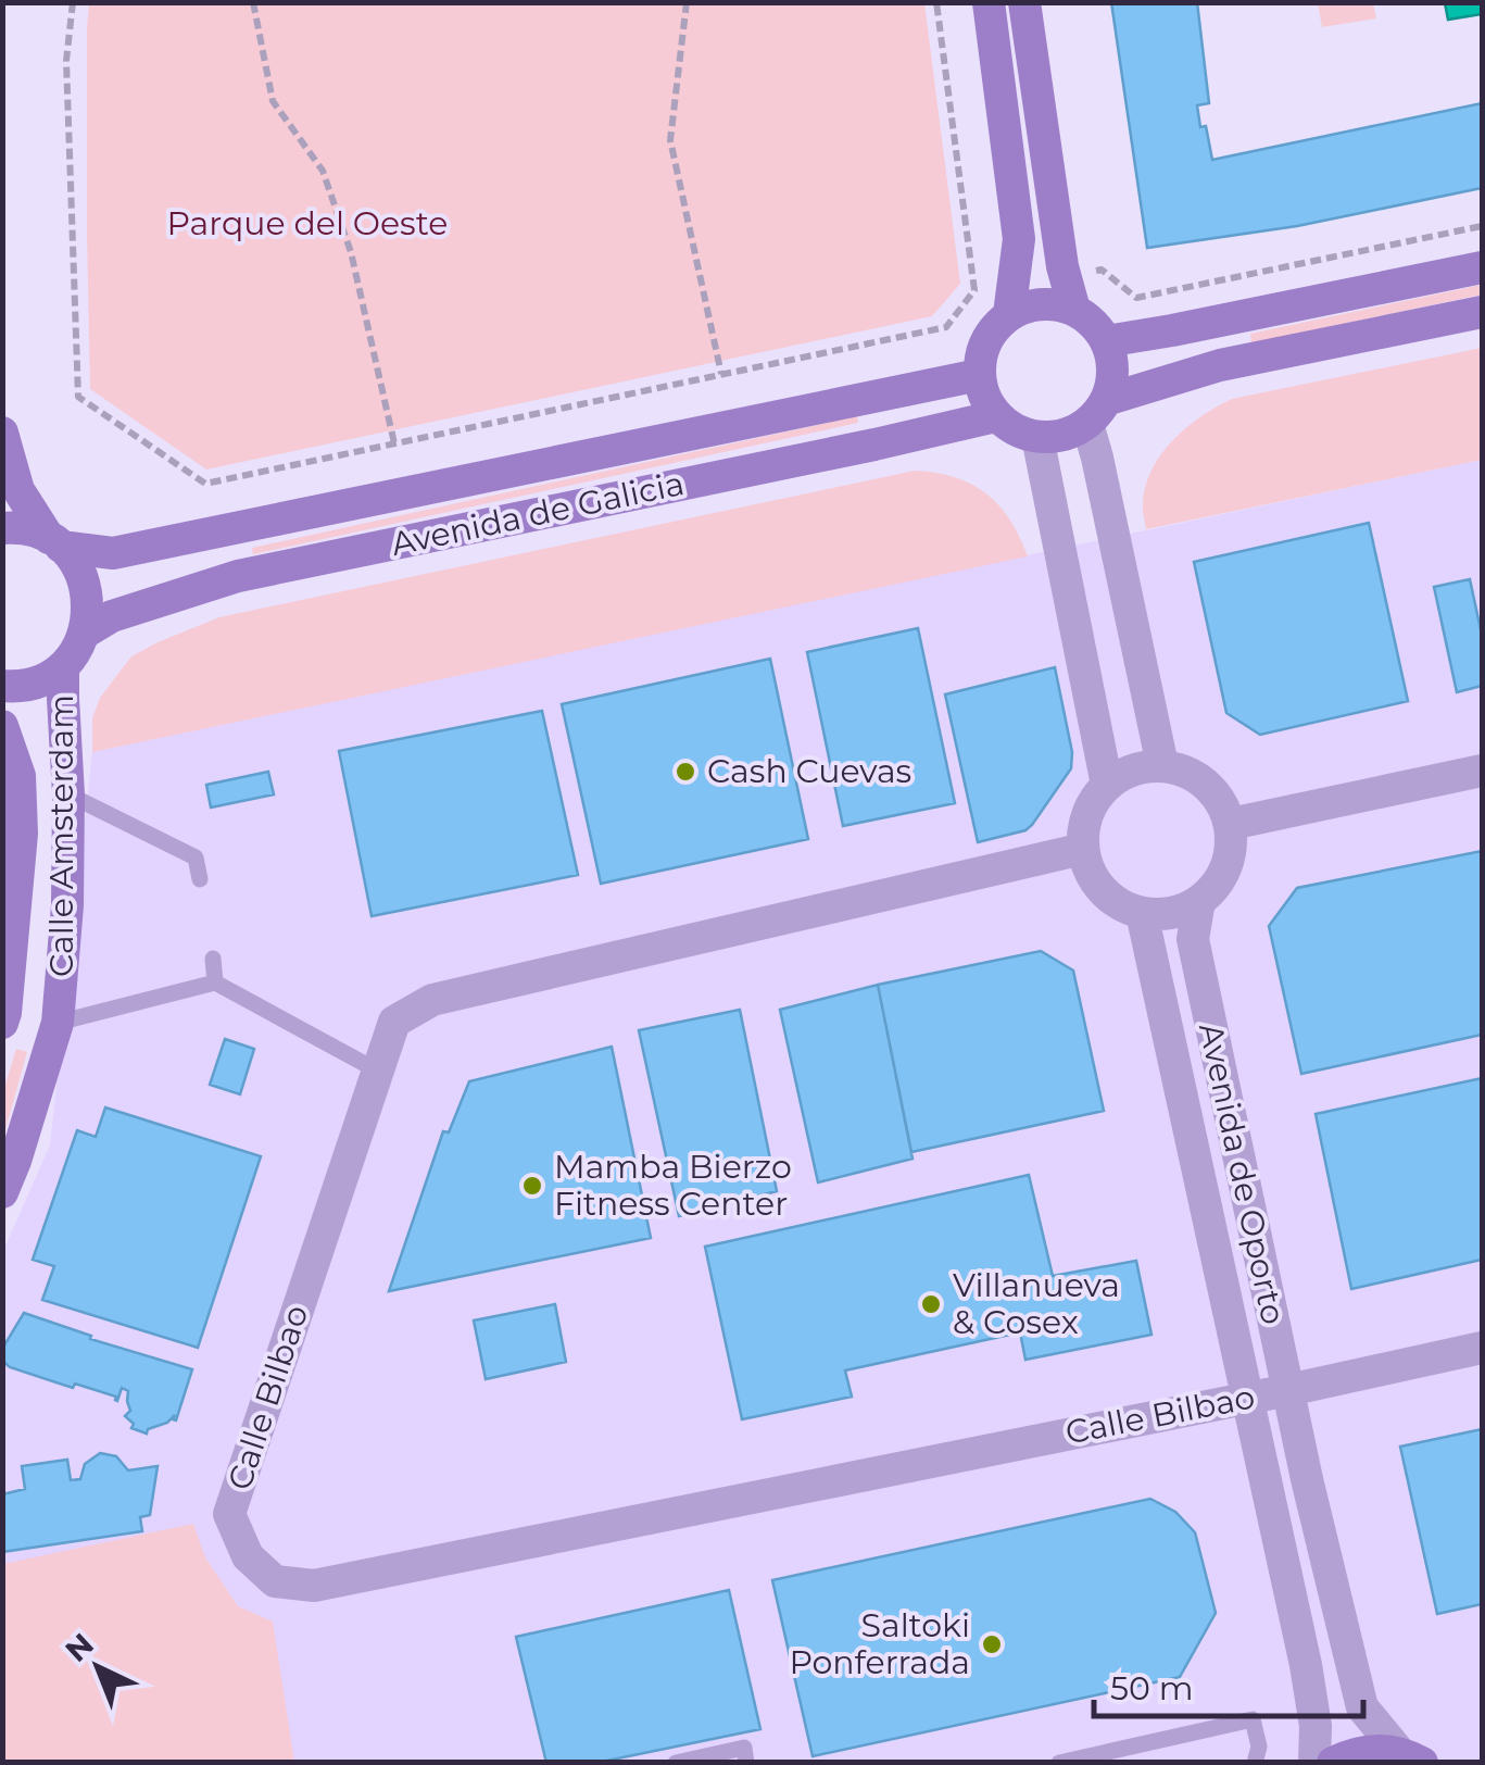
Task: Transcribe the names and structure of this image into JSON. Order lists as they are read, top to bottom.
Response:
{
  "streets": {
    "main road": ["Avenida de Galicia", "Calle Amsterdam"],
    "street": ["Avenida de Oporto", "Calle Bilbao"]
  },
  "crossings": [
    ["Avenida de Oporto", "Calle Bilbao"]
  ],
  "parks": ["Parque del Oeste"],
  "places": [
    "Cash Cuevas",
    "Mamba Bierzo Fitness Center",
    "Villanueva & Cosex",
    "Saltoki Ponferrada"
  ],
  "scale_bar": "50 m",
  "north": "top left"
}
